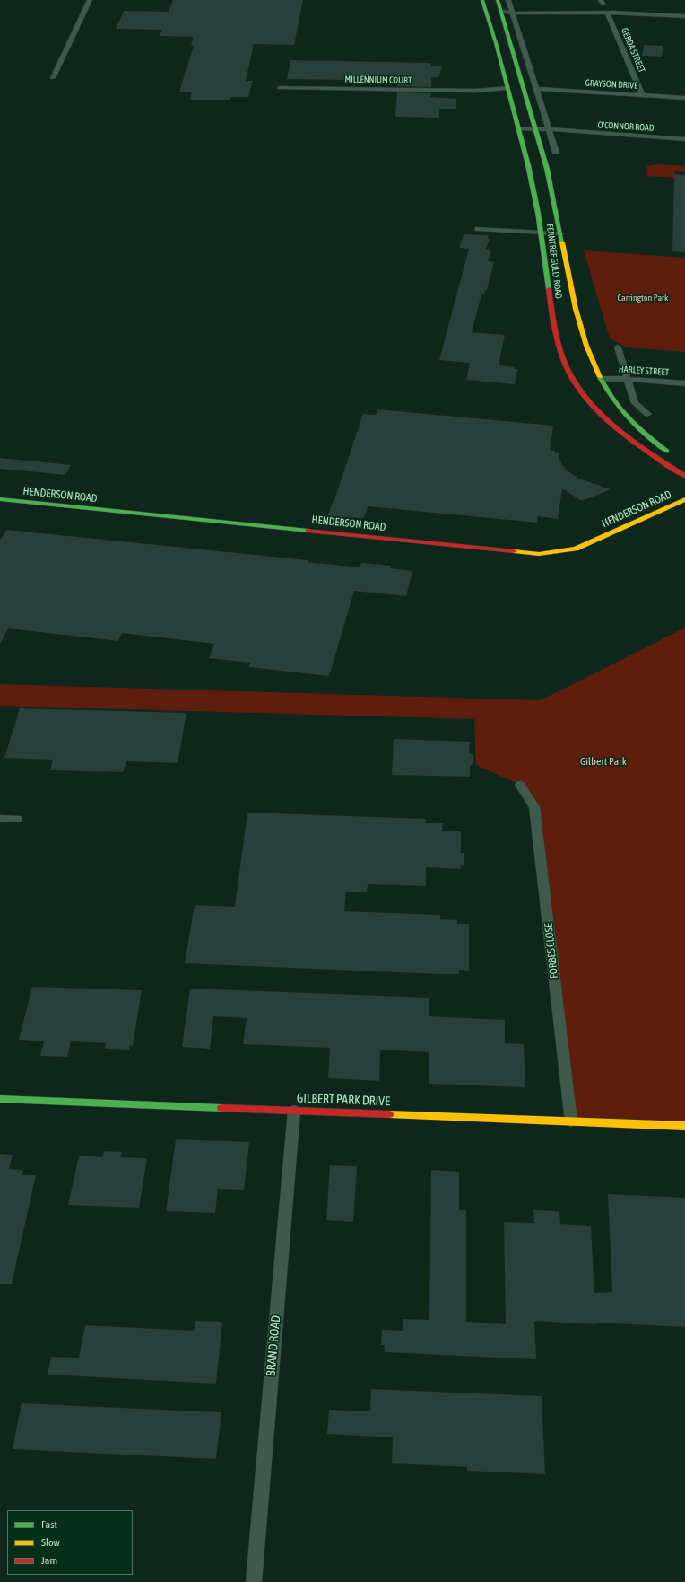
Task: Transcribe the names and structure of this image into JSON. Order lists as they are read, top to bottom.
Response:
{
  "streets": {
    "main road": ["FERNTREE GULLY ROAD", "HENDERSON ROAD", "GILBERT PARK DRIVE"],
    "street": [
      "GERDA STREET",
      "MILLENNIUM COURT",
      "GRAYSON DRIVE",
      "O'CONNOR ROAD",
      "HARLEY STREET",
      "FORBES CLOSE",
      "BRAND ROAD"
    ]
  },
  "crossings": [
    ["GERDA STREET", "GRAYSON DRIVE"],
    ["MILLENNIUM COURT", "FERNTREE GULLY ROAD"],
    ["O'CONNOR ROAD", "FERNTREE GULLY ROAD"],
    ["FERNTREE GULLY ROAD", "HARLEY STREET"],
    ["FORBES CLOSE", "GILBERT PARK DRIVE"],
    ["GILBERT PARK DRIVE", "BRAND ROAD"]
  ],
  "parks": ["Carrington Park", "Gilbert Park"],
  "legend": ["Fast", "Slow", "Jam"]
}
